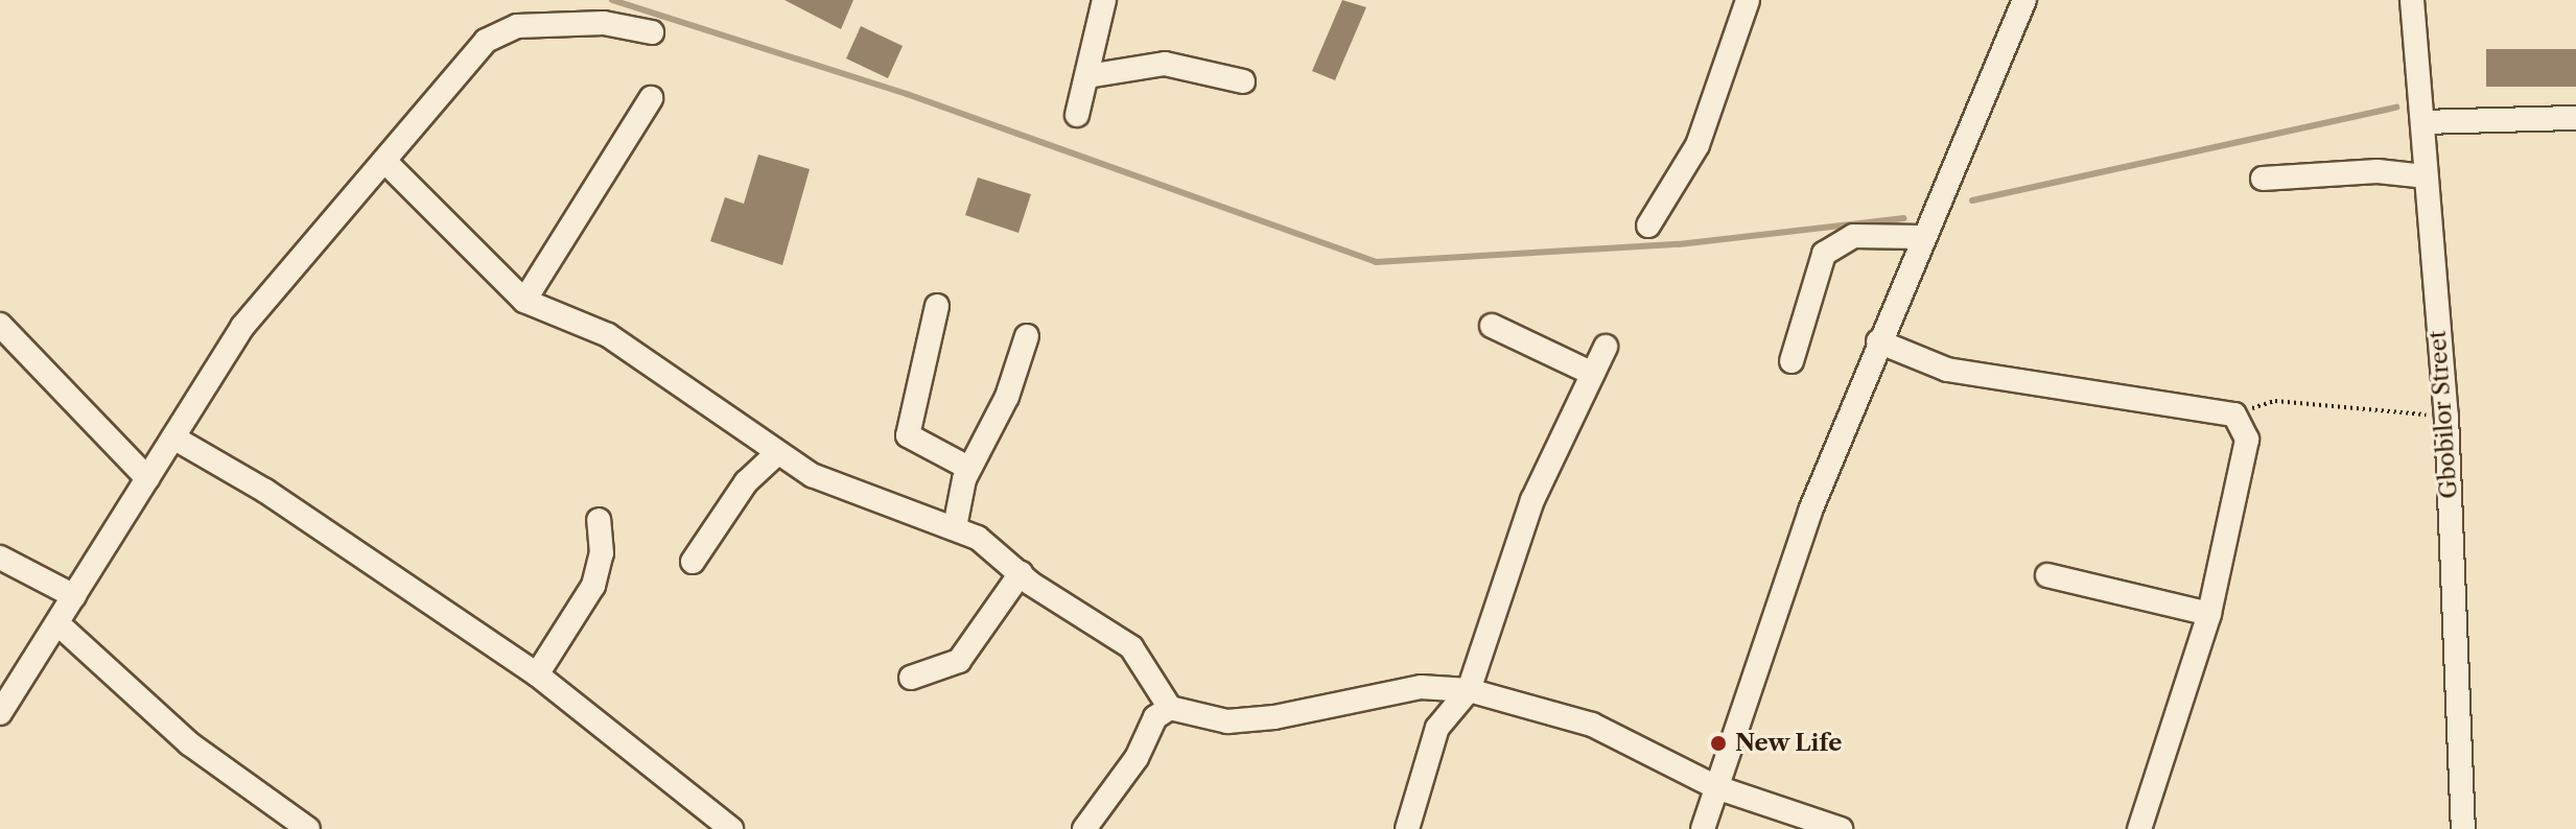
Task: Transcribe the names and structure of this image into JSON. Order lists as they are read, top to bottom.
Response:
{
  "streets": {
    "street": ["Gbobilor Street"]
  },
  "places": ["New Life"]
}
